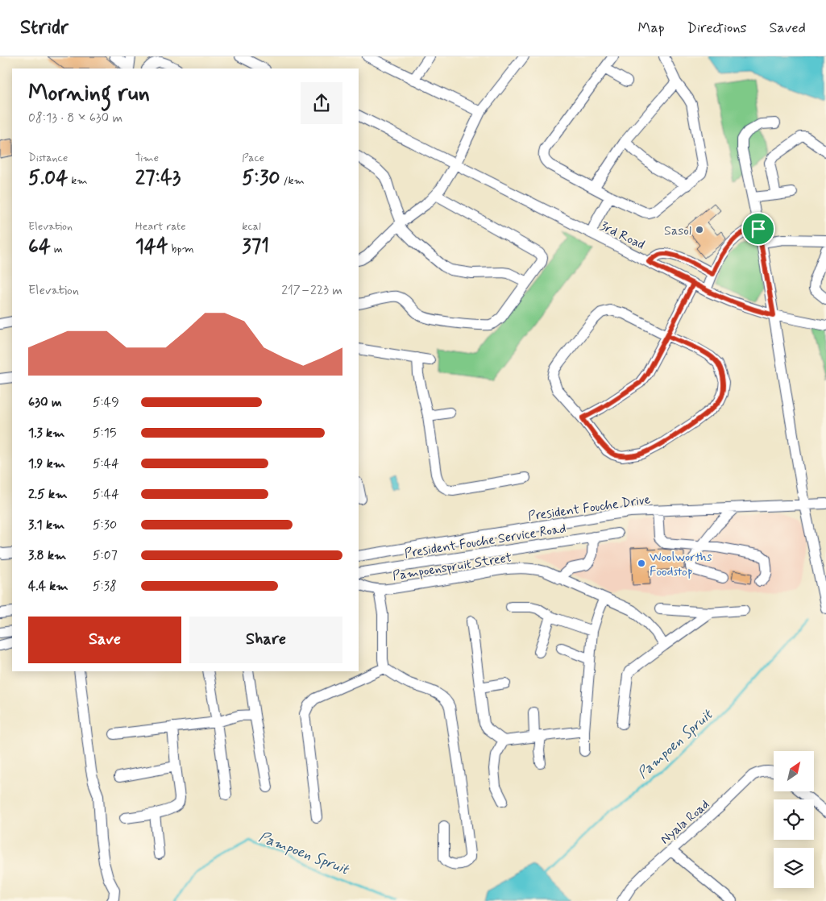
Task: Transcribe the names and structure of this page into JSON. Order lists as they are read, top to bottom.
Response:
{
  "streets": {
    "street": [
      "3rd Road",
      "President Fouche Drive",
      "President Fouche Service Road",
      "Pampoenspruit Street",
      "Nyala Road"
    ]
  },
  "water": ["Pampoen Spruit"],
  "places": ["Sasol", "Woolworths Foodstop"],
  "north": "top right",
  "page": {
    "header": "Stridr",
    "nav": ["Map", "Directions", "Saved"],
    "heading": ["Morning run", "08:13 · 8 × 630 m"],
    "stats": [
      ["Distance", "5.04 km"],
      ["Time", "27:43"],
      ["Pace", "5:30 /km"],
      ["Elevation", "64 m"],
      ["Heart rate", "144 bpm"],
      ["kcal", "371"]
    ],
    "chart": ["Elevation", "217–223 m"],
    "list": [
      {
        "name": "630 m",
        "note": "5:49"
      },
      {
        "name": "1.3 km",
        "note": "5:15"
      },
      {
        "name": "1.9 km",
        "note": "5:44"
      },
      {
        "name": "2.5 km",
        "note": "5:44"
      },
      {
        "name": "3.1 km",
        "note": "5:30"
      },
      {
        "name": "3.8 km",
        "note": "5:07"
      },
      {
        "name": "4.4 km",
        "note": "5:38"
      }
    ],
    "buttons": ["Save", "Share"]
  }
}
